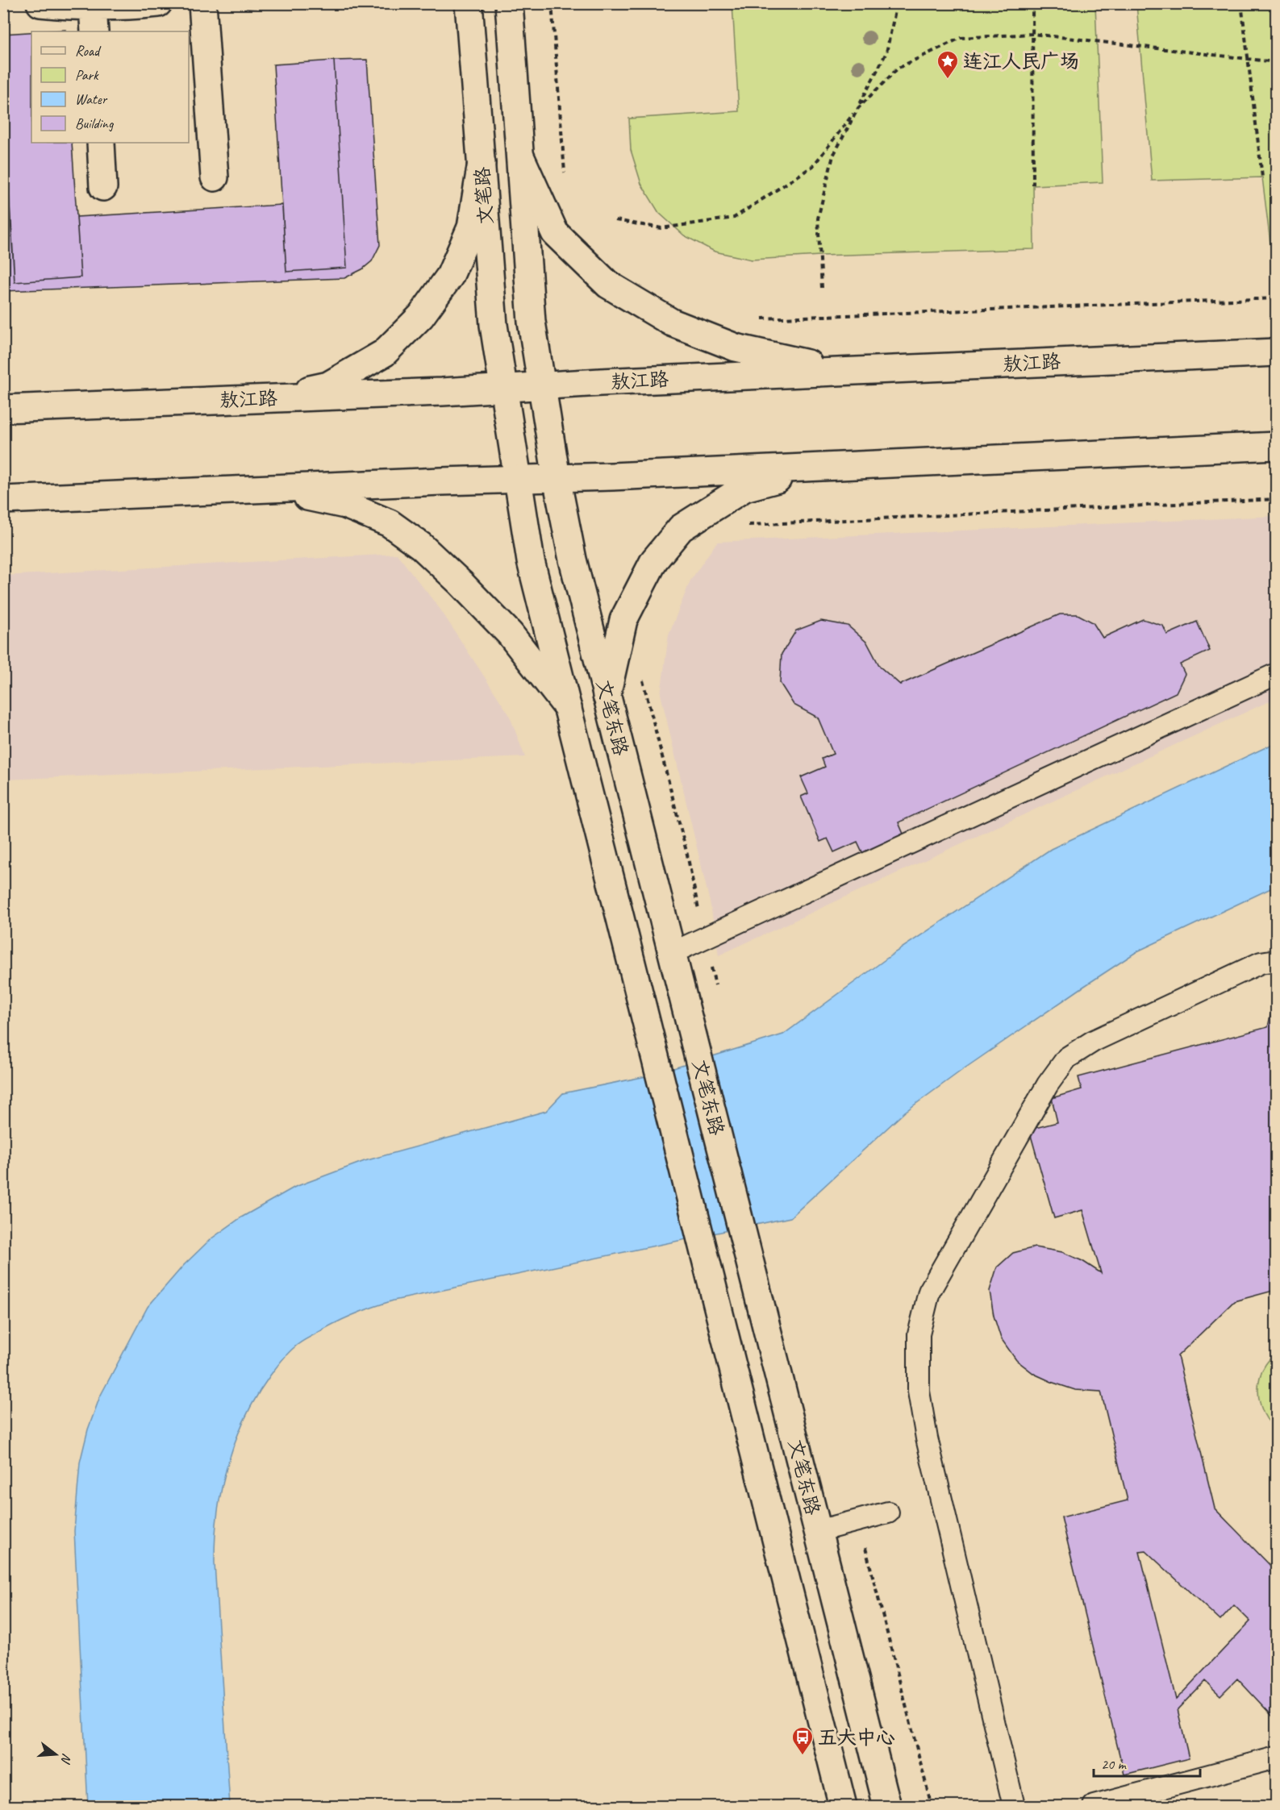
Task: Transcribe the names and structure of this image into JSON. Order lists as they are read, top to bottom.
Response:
{
  "streets": {
    "main road": ["文笔路", "敖江路", "文笔东路"]
  },
  "crossings": [
    ["文笔路", "敖江路"],
    ["文笔路", "文笔东路"],
    ["敖江路", "文笔东路"]
  ],
  "places": {
    "place": ["连江人民广场"],
    "bus stop": ["五大中心"]
  },
  "legend": [
    "Road",
    "Park",
    "Water",
    "Building"
  ],
  "scale_bar": "20 m",
  "north": "right"
}
